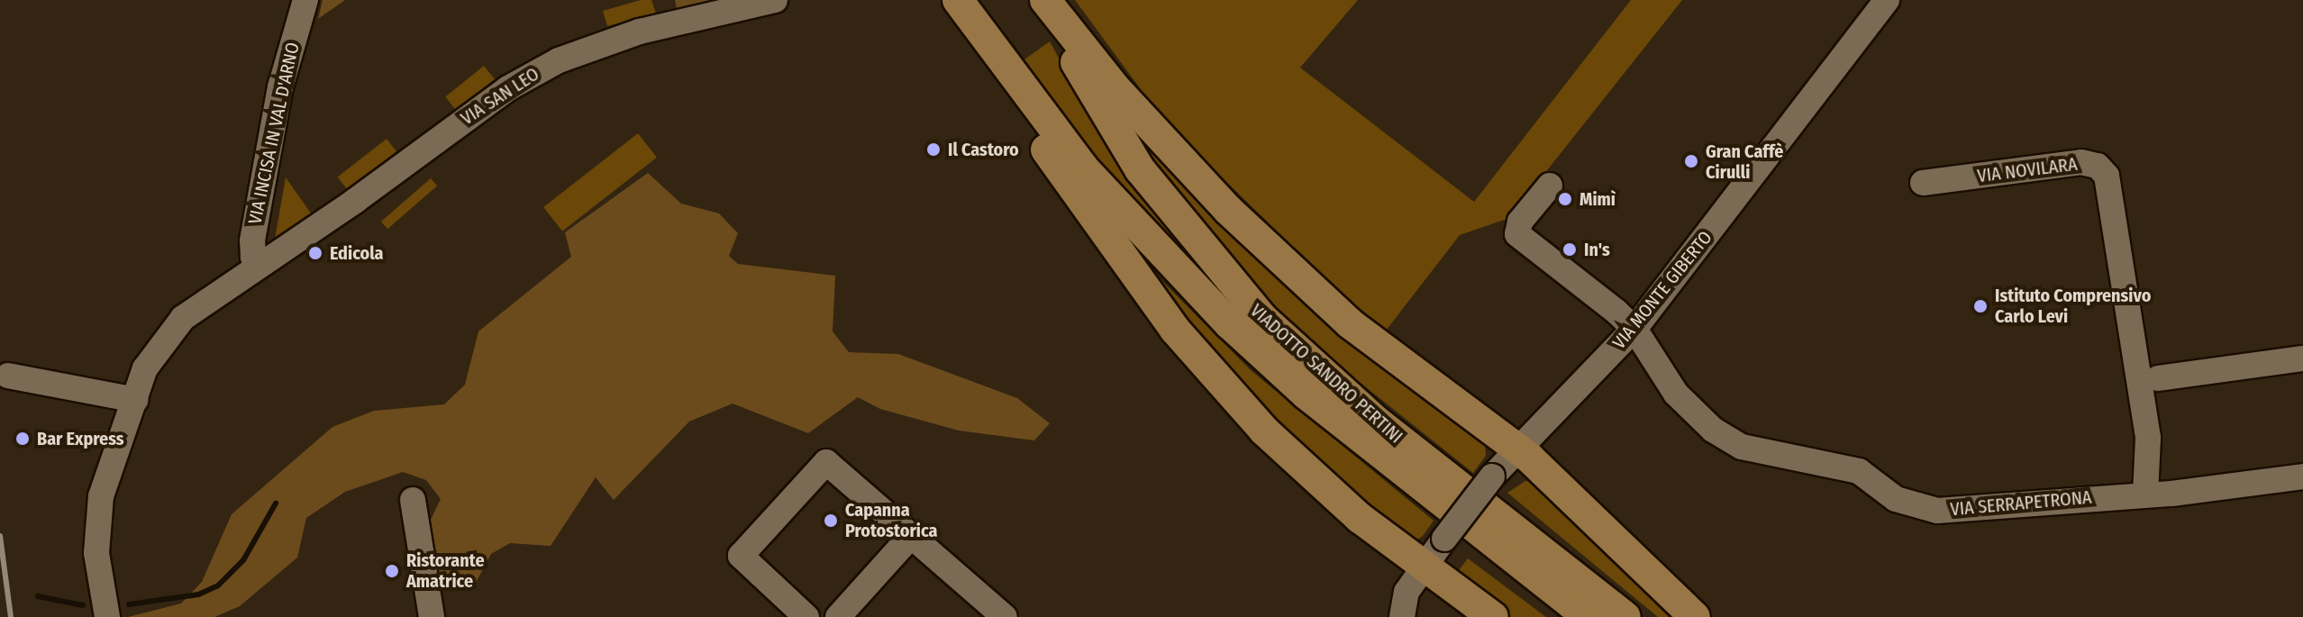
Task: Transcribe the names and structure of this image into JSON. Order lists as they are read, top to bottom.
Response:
{
  "streets": {
    "main road": ["VIADOTTO SANDRO PERTINI"],
    "street": [
      "VIA SAN LEO",
      "VIA INCISA IN VAL D'ARNO",
      "VIA NOVILARA",
      "VIA MONTE GIBERTO",
      "VIA SERRAPETRONA"
    ]
  },
  "crossings": [
    ["VIA SAN LEO", "VIA INCISA IN VAL D'ARNO"],
    ["VIA NOVILARA", "VIA SERRAPETRONA"],
    ["VIA MONTE GIBERTO", "VIA SERRAPETRONA"]
  ],
  "places": [
    "Il Castoro",
    "Gran Caffè Cirulli",
    "Mimì",
    "In's",
    "Edicola",
    "Istituto Comprensivo Carlo Levi",
    "Bar Express",
    "Capanna Protostorica",
    "Ristorante Amatrice"
  ]
}
